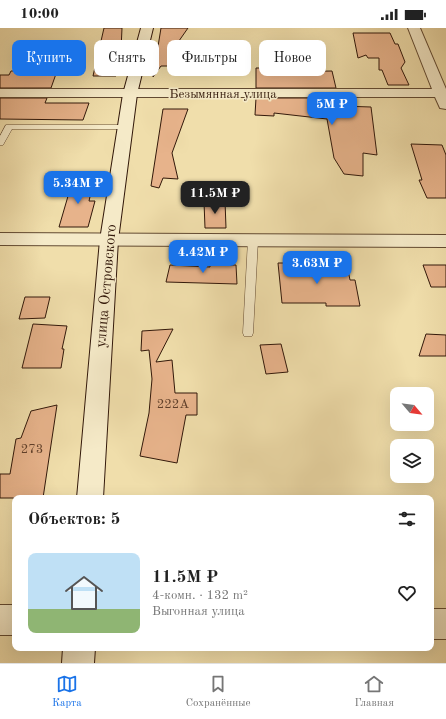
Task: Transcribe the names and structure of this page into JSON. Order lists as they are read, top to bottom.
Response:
{
  "streets": {
    "street": ["Безымянная улица", "улица Островского"]
  },
  "crossings": [
    ["Безымянная улица", "улица Островского"]
  ],
  "house_numbers": ["222А", "273"],
  "north": "bottom right",
  "page": {
    "status": "10:00",
    "chip": [
      "Купить",
      "Снять",
      "Фильтры",
      "Новое"
    ],
    "price": [
      "5M ₽",
      "5.34M ₽",
      "11.5M ₽",
      "4.42M ₽",
      "3.63M ₽"
    ],
    "heading": "Объектов: 5",
    "list": [
      {
        "name": "11.5M ₽",
        "note": "4-комн. · 132 m² · Выгонная улица"
      }
    ],
    "tabs": ["Карта", "Сохранённые", "Главная"]
  }
}
